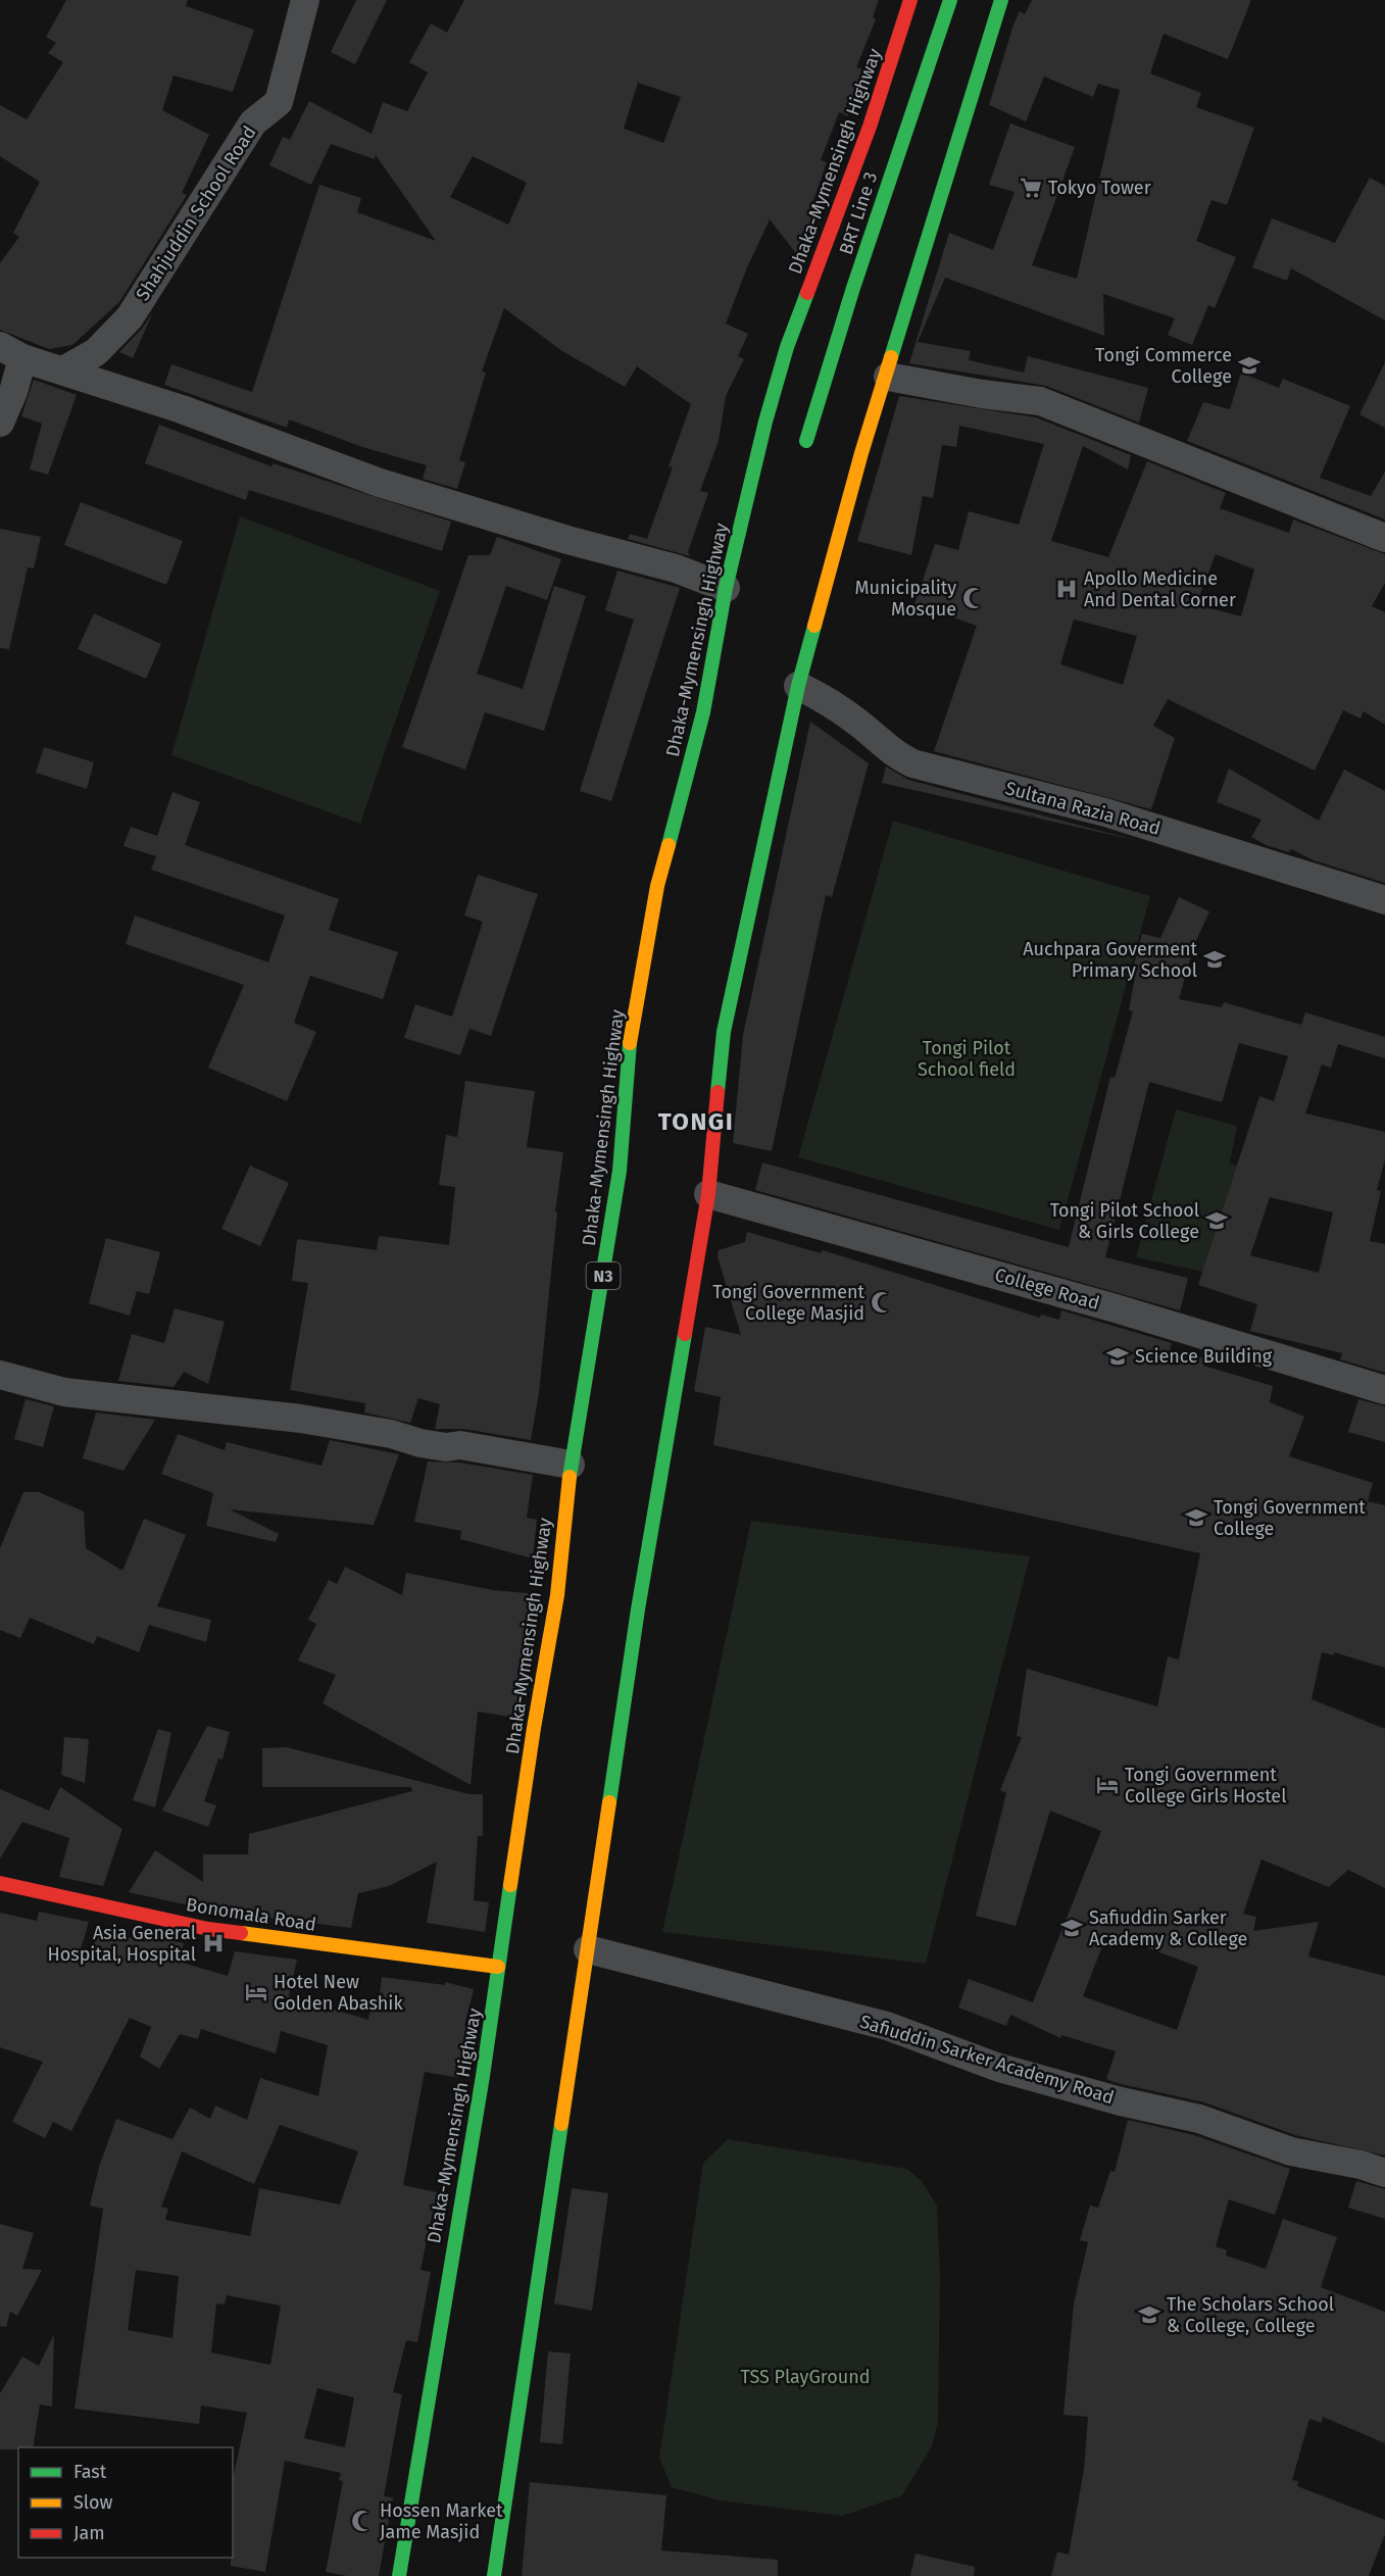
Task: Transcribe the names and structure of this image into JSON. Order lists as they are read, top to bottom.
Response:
{
  "streets": {
    "main road": [
      "Dhaka-Mymensingh Highway",
      "BRT Line 3",
      "N3",
      "Bonomala Road"
    ],
    "street": [
      "Shahjuddin School Road",
      "Sultana Razia Road",
      "College Road",
      "Safiuddin Sarker Academy Road"
    ]
  },
  "crossings": [
    ["Dhaka-Mymensingh Highway", "Bonomala Road"]
  ],
  "districts": ["TONGI"],
  "parks": ["Tongi Pilot School field", "TSS PlayGround"],
  "places": {
    "supermarket": ["Tokyo Tower"],
    "school or university": [
      "Tongi Commerce College",
      "Auchpara Goverment Primary School",
      "Tongi Pilot School & Girls College",
      "Science Building",
      "Tongi Government College",
      "Safiuddin Sarker Academy & College",
      "The Scholars School & College, College"
    ],
    "hospital": ["Apollo Medicine And Dental Corner", "Asia General Hospital, Hospital"],
    "mosque": ["Municipality Mosque", "Tongi Government College Masjid", "Hossen Market Jame Masjid"],
    "hotel": ["Tongi Government College Girls Hostel", "Hotel New Golden Abashik"]
  },
  "legend": ["Fast", "Slow", "Jam"]
}
